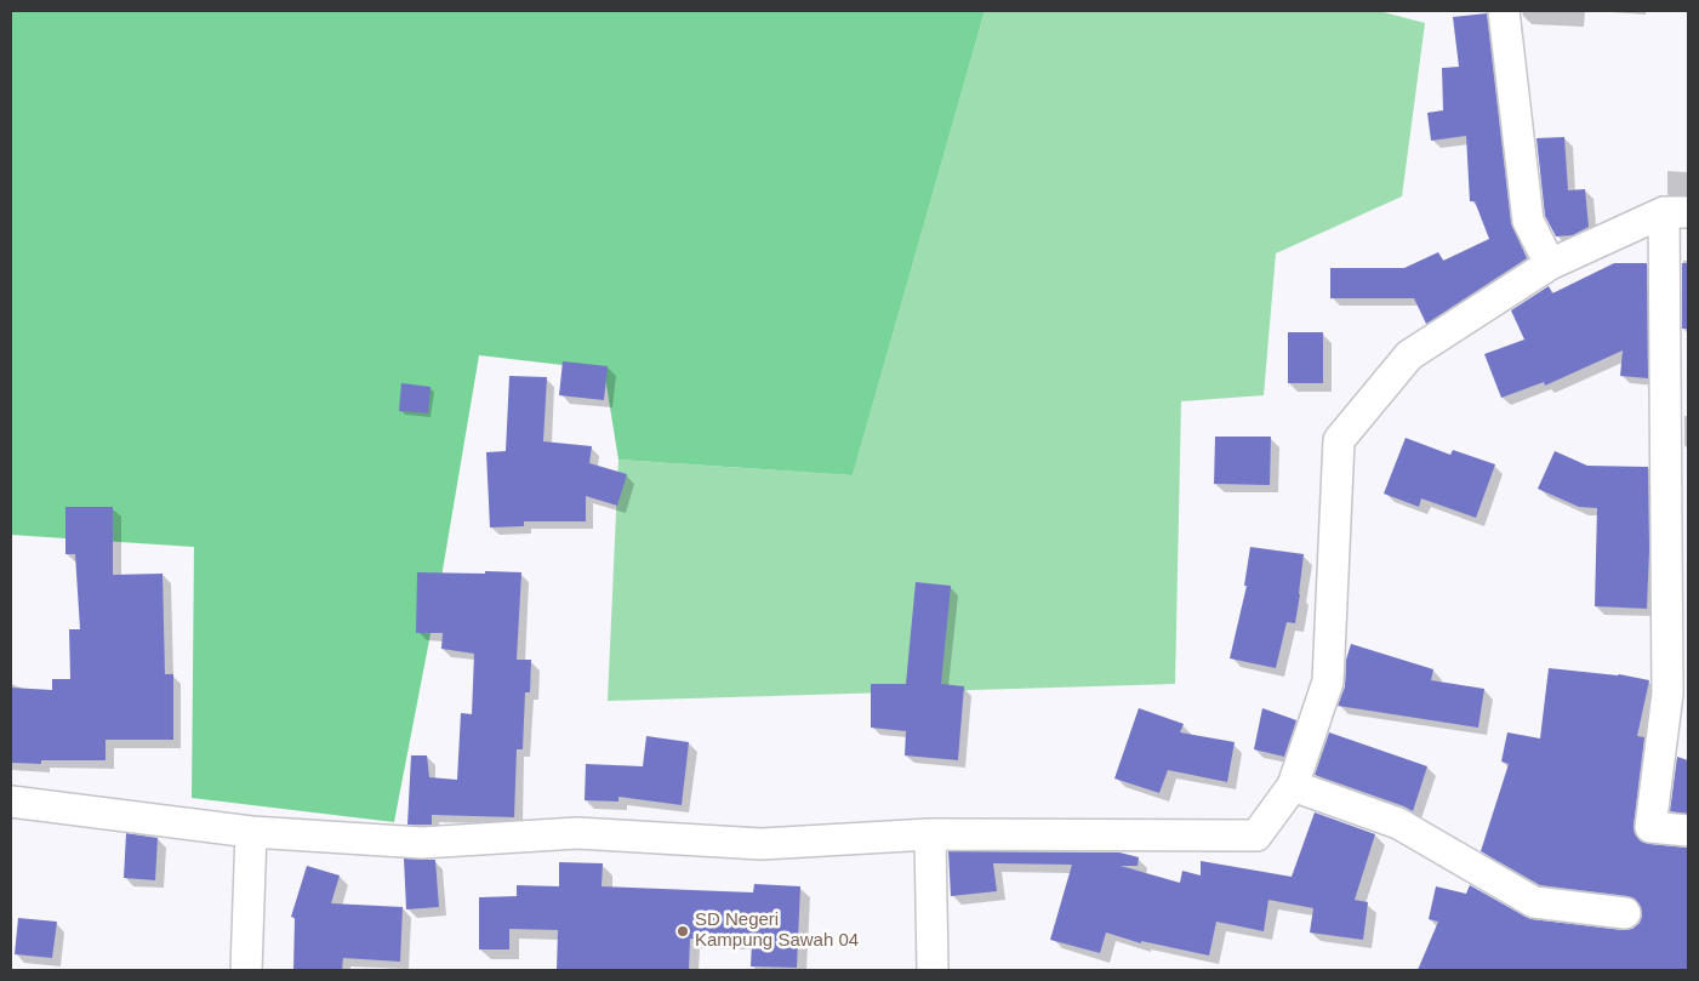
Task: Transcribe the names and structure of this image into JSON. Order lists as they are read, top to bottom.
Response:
{
  "places": ["SD Negeri Kampung Sawah 04"]
}
